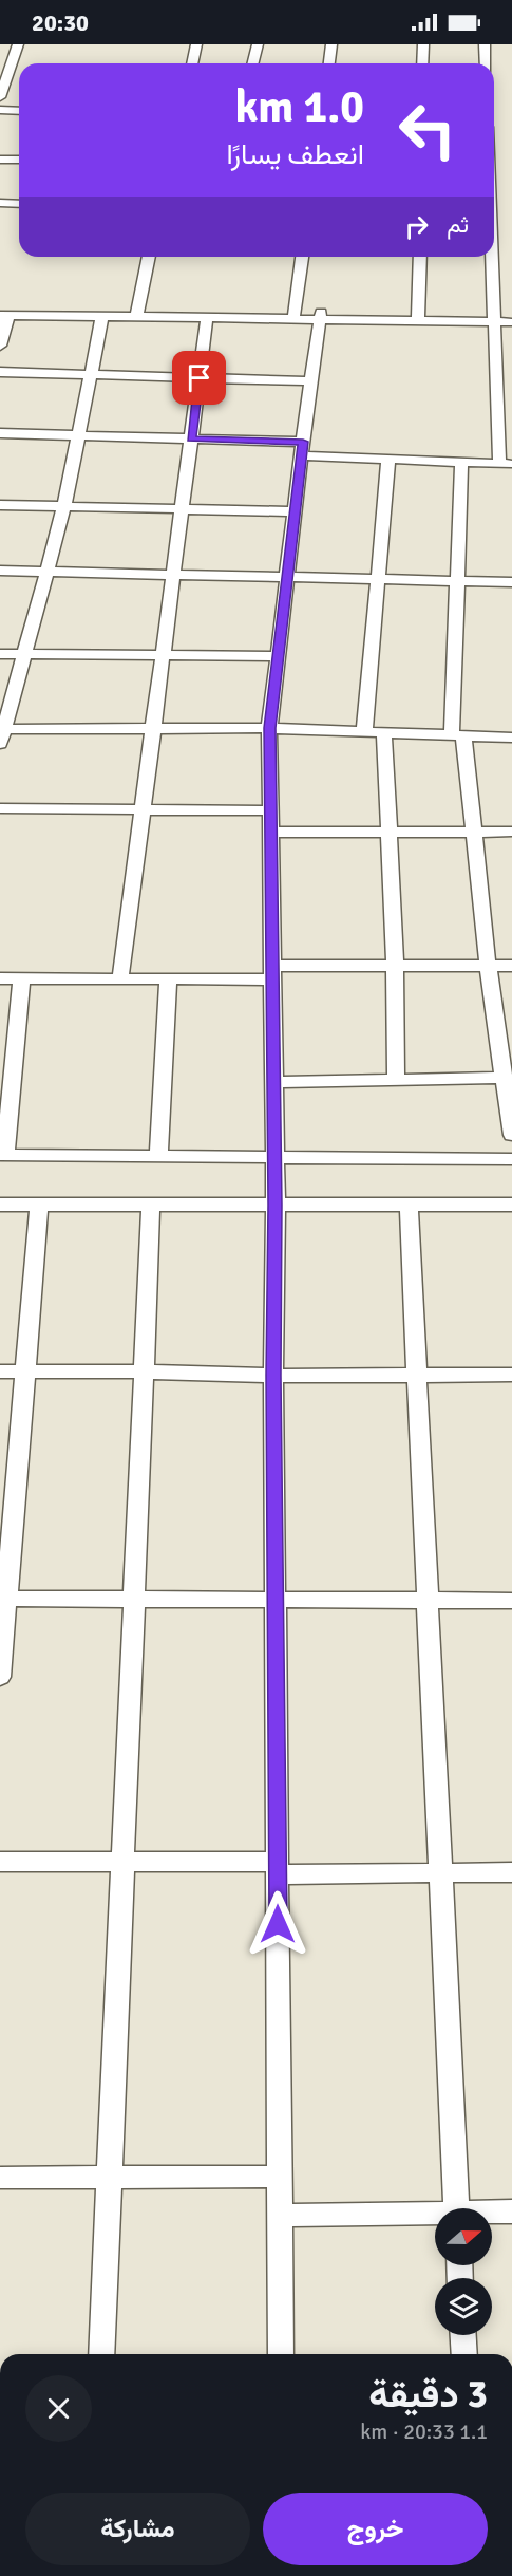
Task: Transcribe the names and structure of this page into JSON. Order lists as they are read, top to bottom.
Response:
{
  "north": "right",
  "page": {
    "status": "20:30",
    "turn": ["1.0 km", "انعطف يسارًا"],
    "then": "ثم",
    "heading": ["3 دقيقة", "1.1 km · 20:33"],
    "buttons": ["خروج", "مشاركة"]
  }
}
